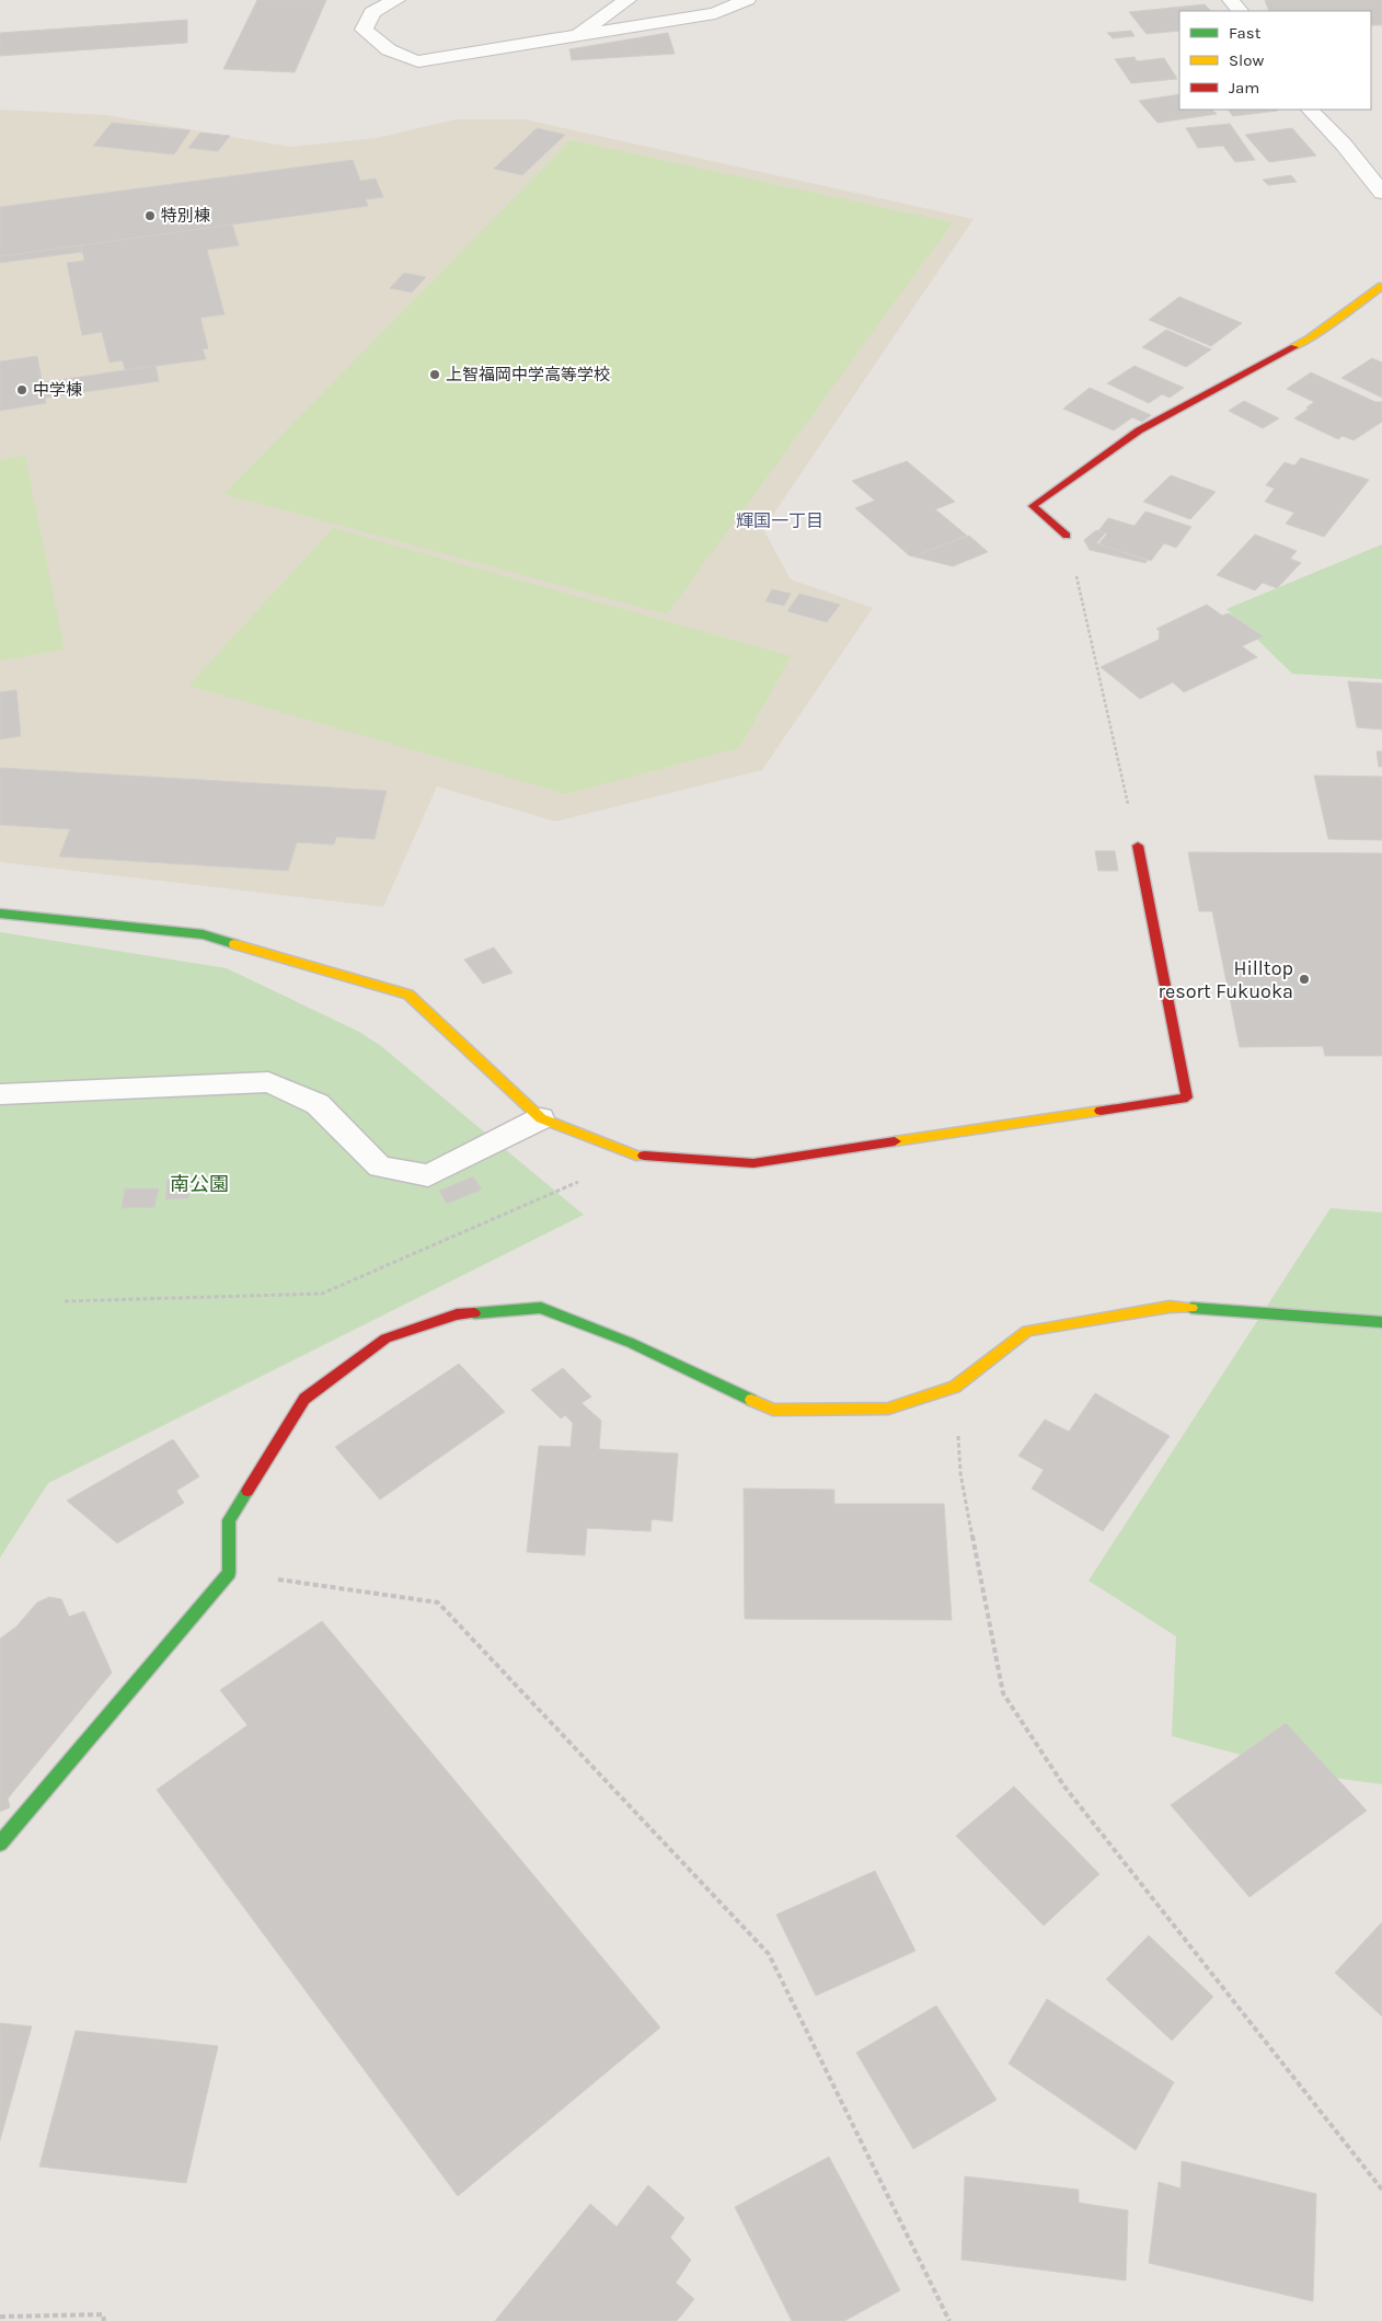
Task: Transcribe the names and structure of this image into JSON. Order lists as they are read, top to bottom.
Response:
{
  "districts": ["輝国一丁目"],
  "parks": ["南公園"],
  "places": [
    "特別棟",
    "上智福岡中学高等学校",
    "中学棟",
    "Hilltop resort Fukuoka"
  ],
  "legend": ["Fast", "Slow", "Jam"]
}
